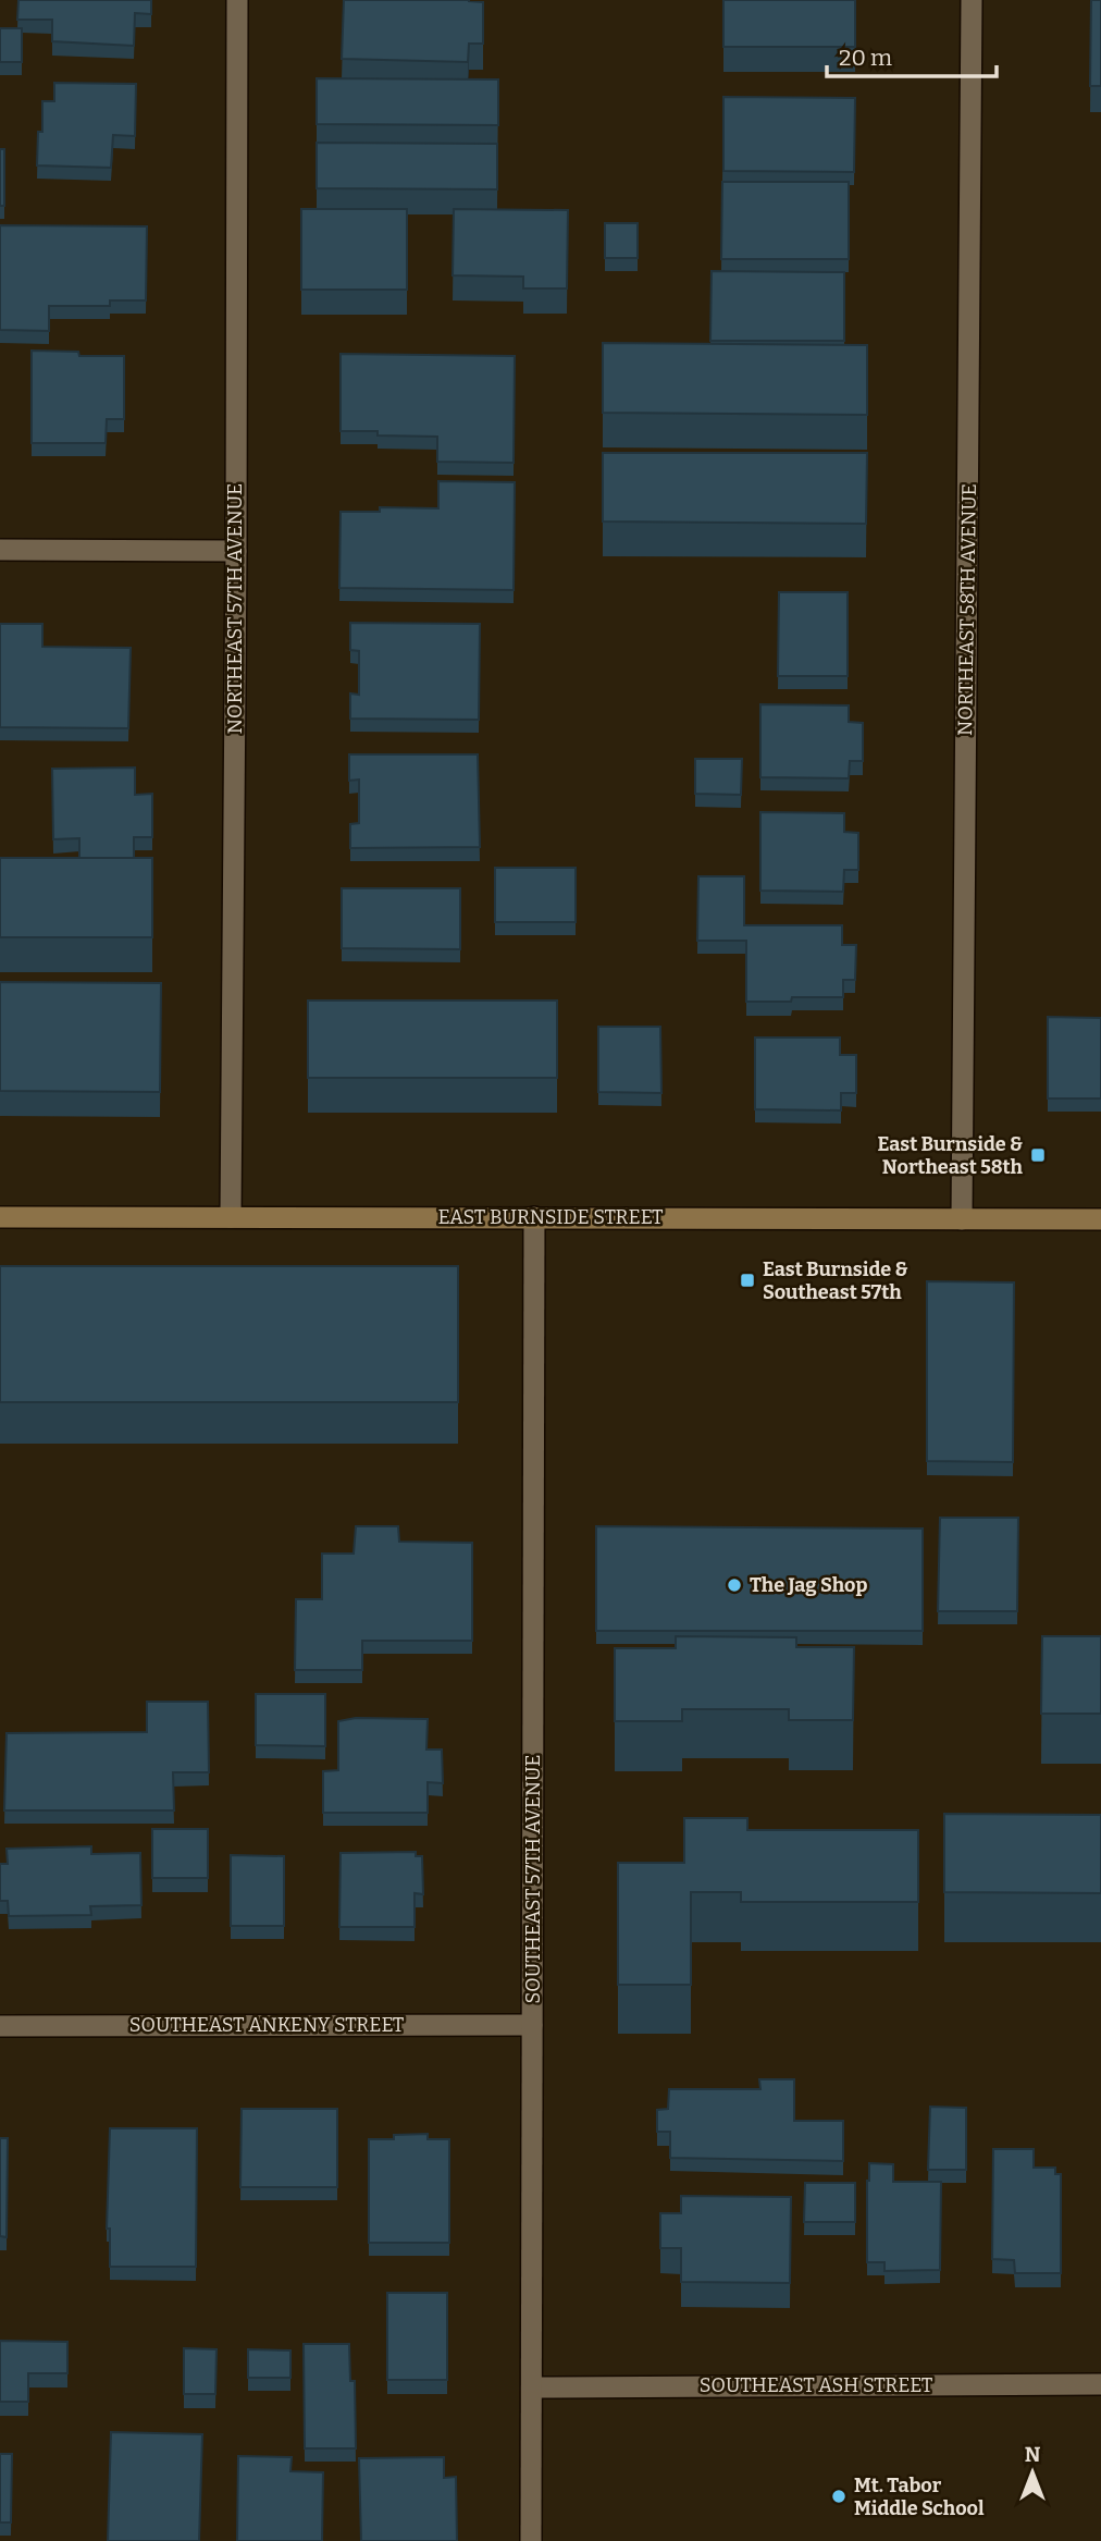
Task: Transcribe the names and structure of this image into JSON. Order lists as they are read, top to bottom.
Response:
{
  "streets": {
    "main road": ["EAST BURNSIDE STREET"],
    "street": [
      "NORTHEAST 57TH AVENUE",
      "NORTHEAST 58TH AVENUE",
      "SOUTHEAST 57TH AVENUE",
      "SOUTHEAST ANKENY STREET",
      "SOUTHEAST ASH STREET"
    ]
  },
  "crossings": [
    ["NORTHEAST 57TH AVENUE", "EAST BURNSIDE STREET"],
    ["NORTHEAST 58TH AVENUE", "EAST BURNSIDE STREET"],
    ["EAST BURNSIDE STREET", "SOUTHEAST 57TH AVENUE"],
    ["SOUTHEAST 57TH AVENUE", "SOUTHEAST ANKENY STREET"],
    ["SOUTHEAST 57TH AVENUE", "SOUTHEAST ASH STREET"]
  ],
  "places": {
    "transit": ["East Burnside & Northeast 58th", "East Burnside & Southeast 57th"],
    "other": ["The Jag Shop", "Mt. Tabor Middle School"]
  },
  "scale_bar": "20 m",
  "north": "top"
}
